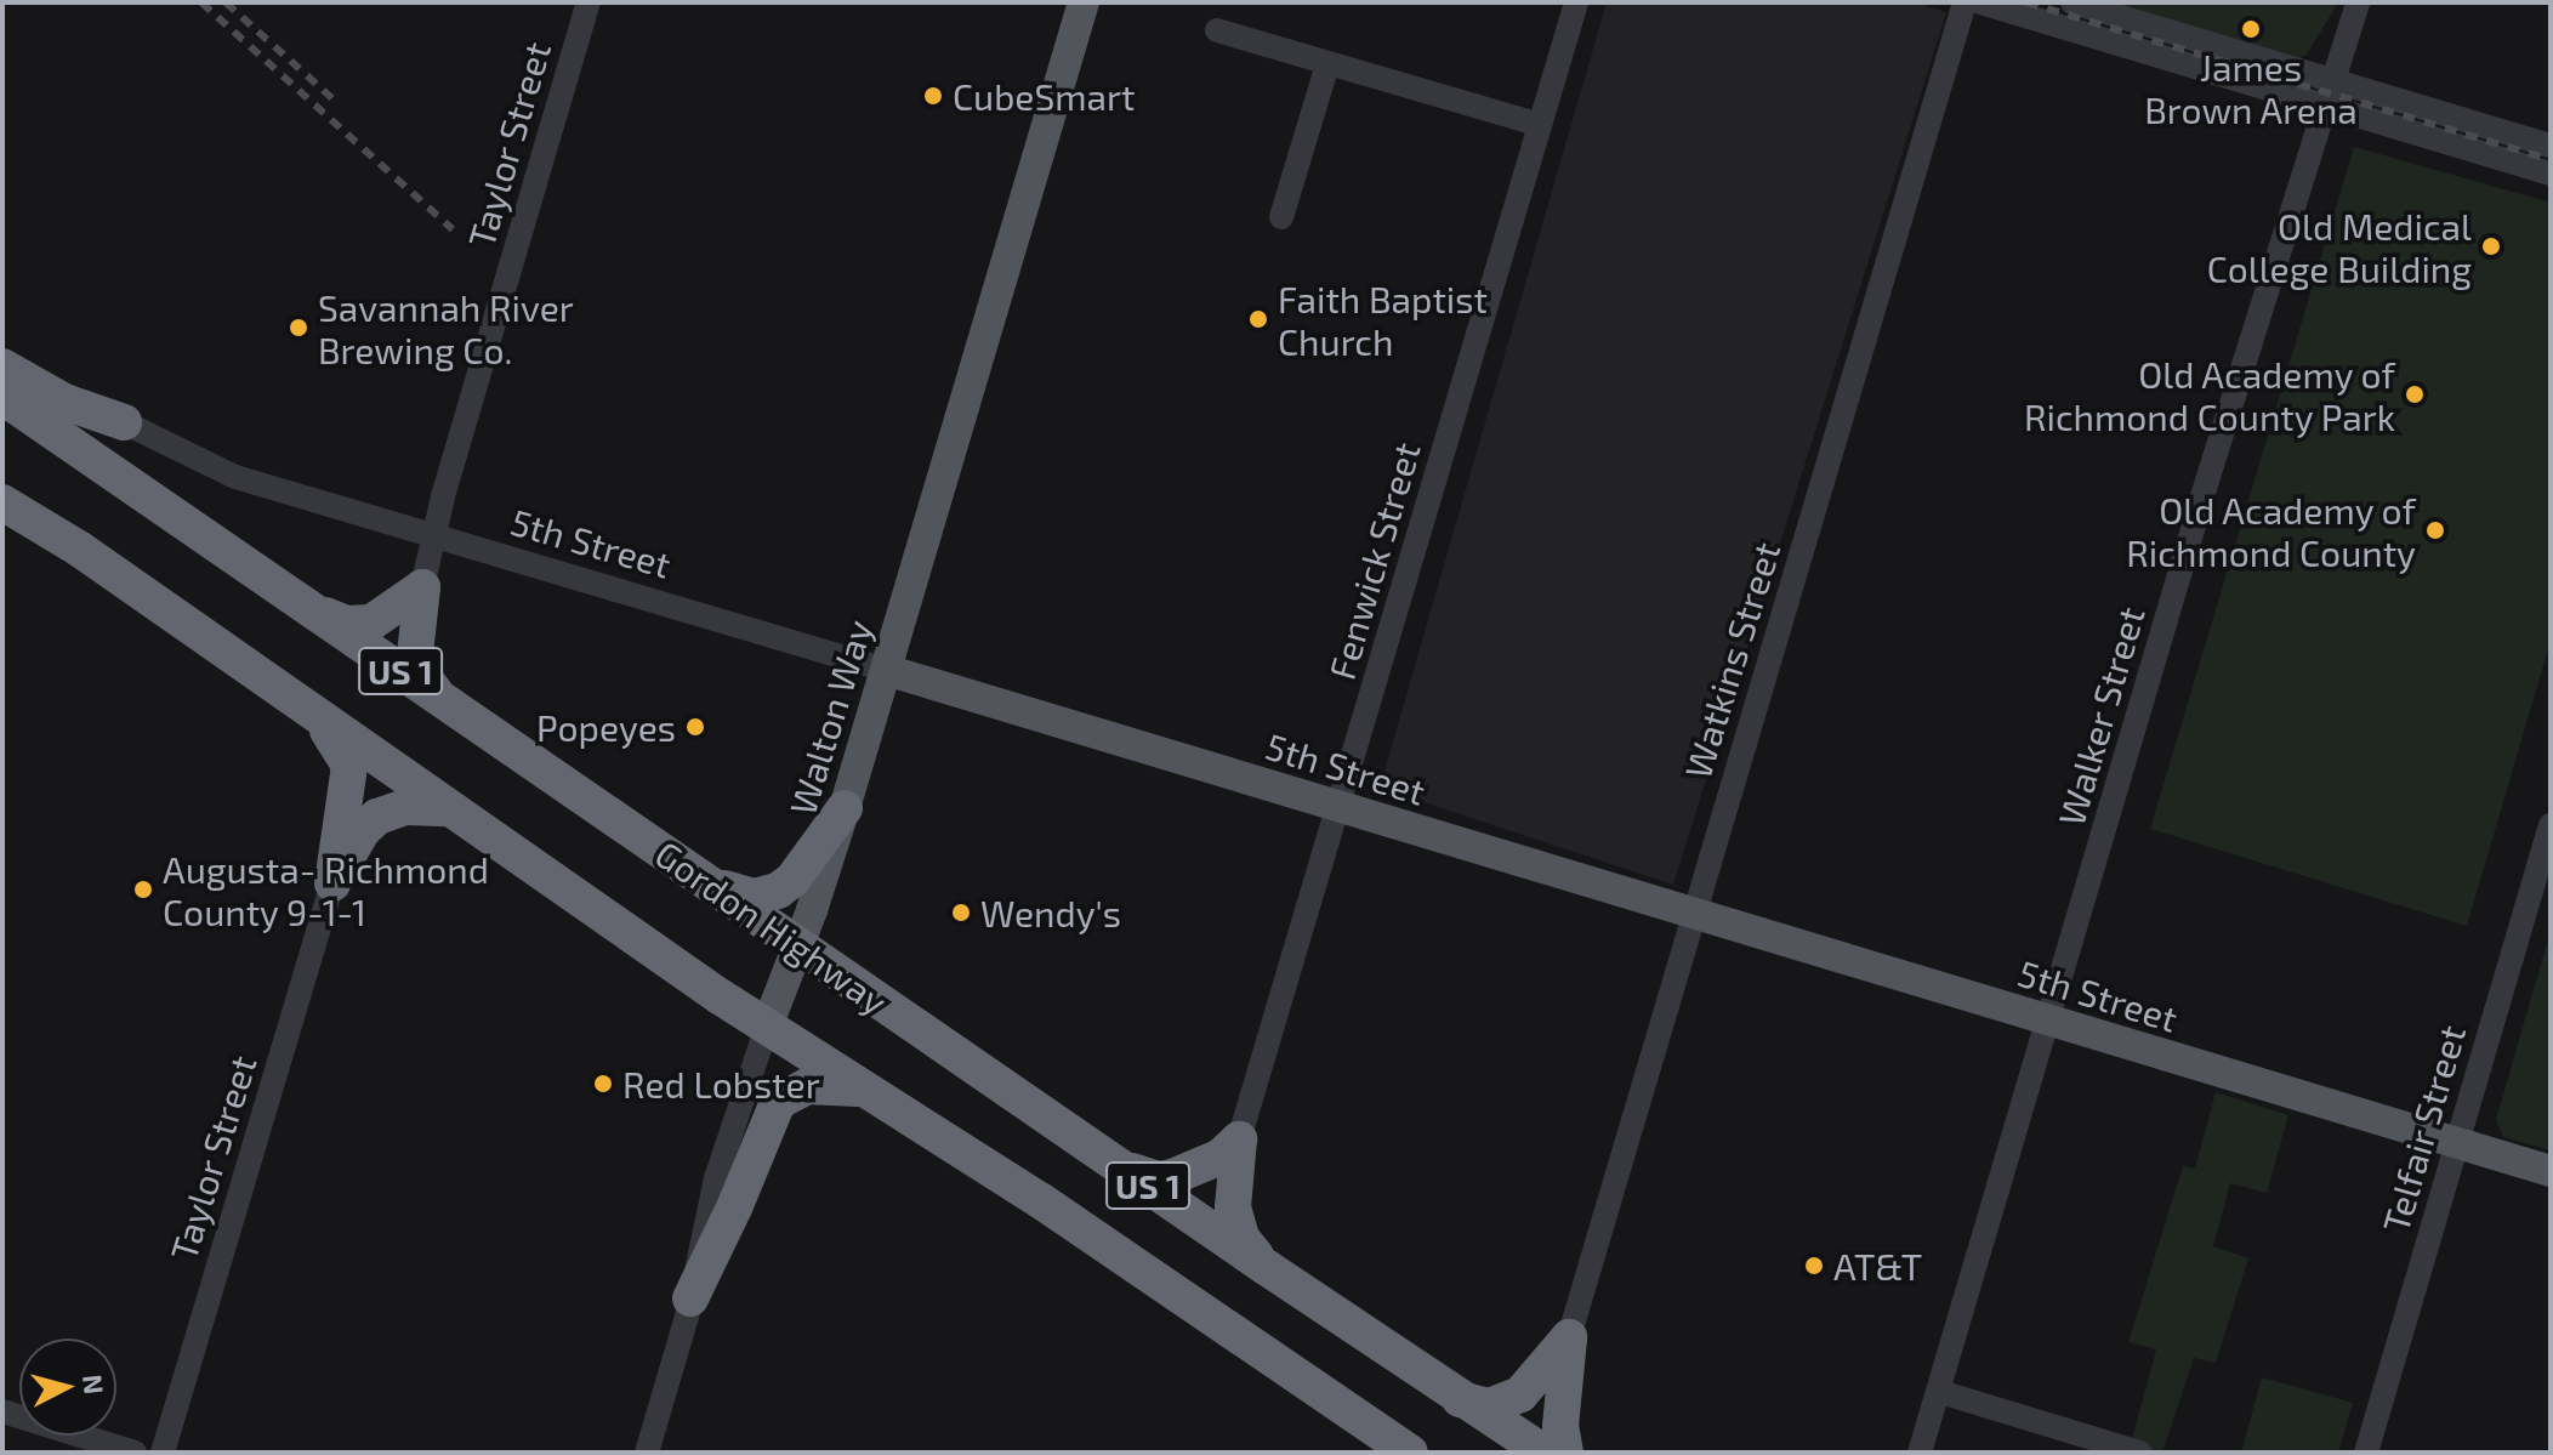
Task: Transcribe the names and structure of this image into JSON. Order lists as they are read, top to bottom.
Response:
{
  "streets": {
    "highway": ["US 1", "Gordon Highway"],
    "main road": ["5th Street", "Walton Way"],
    "street": [
      "Taylor Street",
      "Fenwick Street",
      "Watkins Street",
      "Walker Street",
      "Telfair Street"
    ]
  },
  "crossings": [
    ["Taylor Street", "5th Street"],
    ["5th Street", "Fenwick Street"],
    ["5th Street", "Watkins Street"],
    ["5th Street", "Walker Street"],
    ["5th Street", "Walton Way"],
    ["5th Street", "Telfair Street"],
    ["US 1", "Walton Way"],
    ["Walton Way", "Gordon Highway"]
  ],
  "places": [
    "James Brown Arena",
    "CubeSmart",
    "Old Medical College Building",
    "Faith Baptist Church",
    "Savannah River Brewing Co.",
    "Old Academy of Richmond County Park",
    "Old Academy of Richmond County",
    "Popeyes",
    "Augusta- Richmond County 9-1-1",
    "Wendy's",
    "Red Lobster",
    "AT&T"
  ],
  "north": "right"
}
